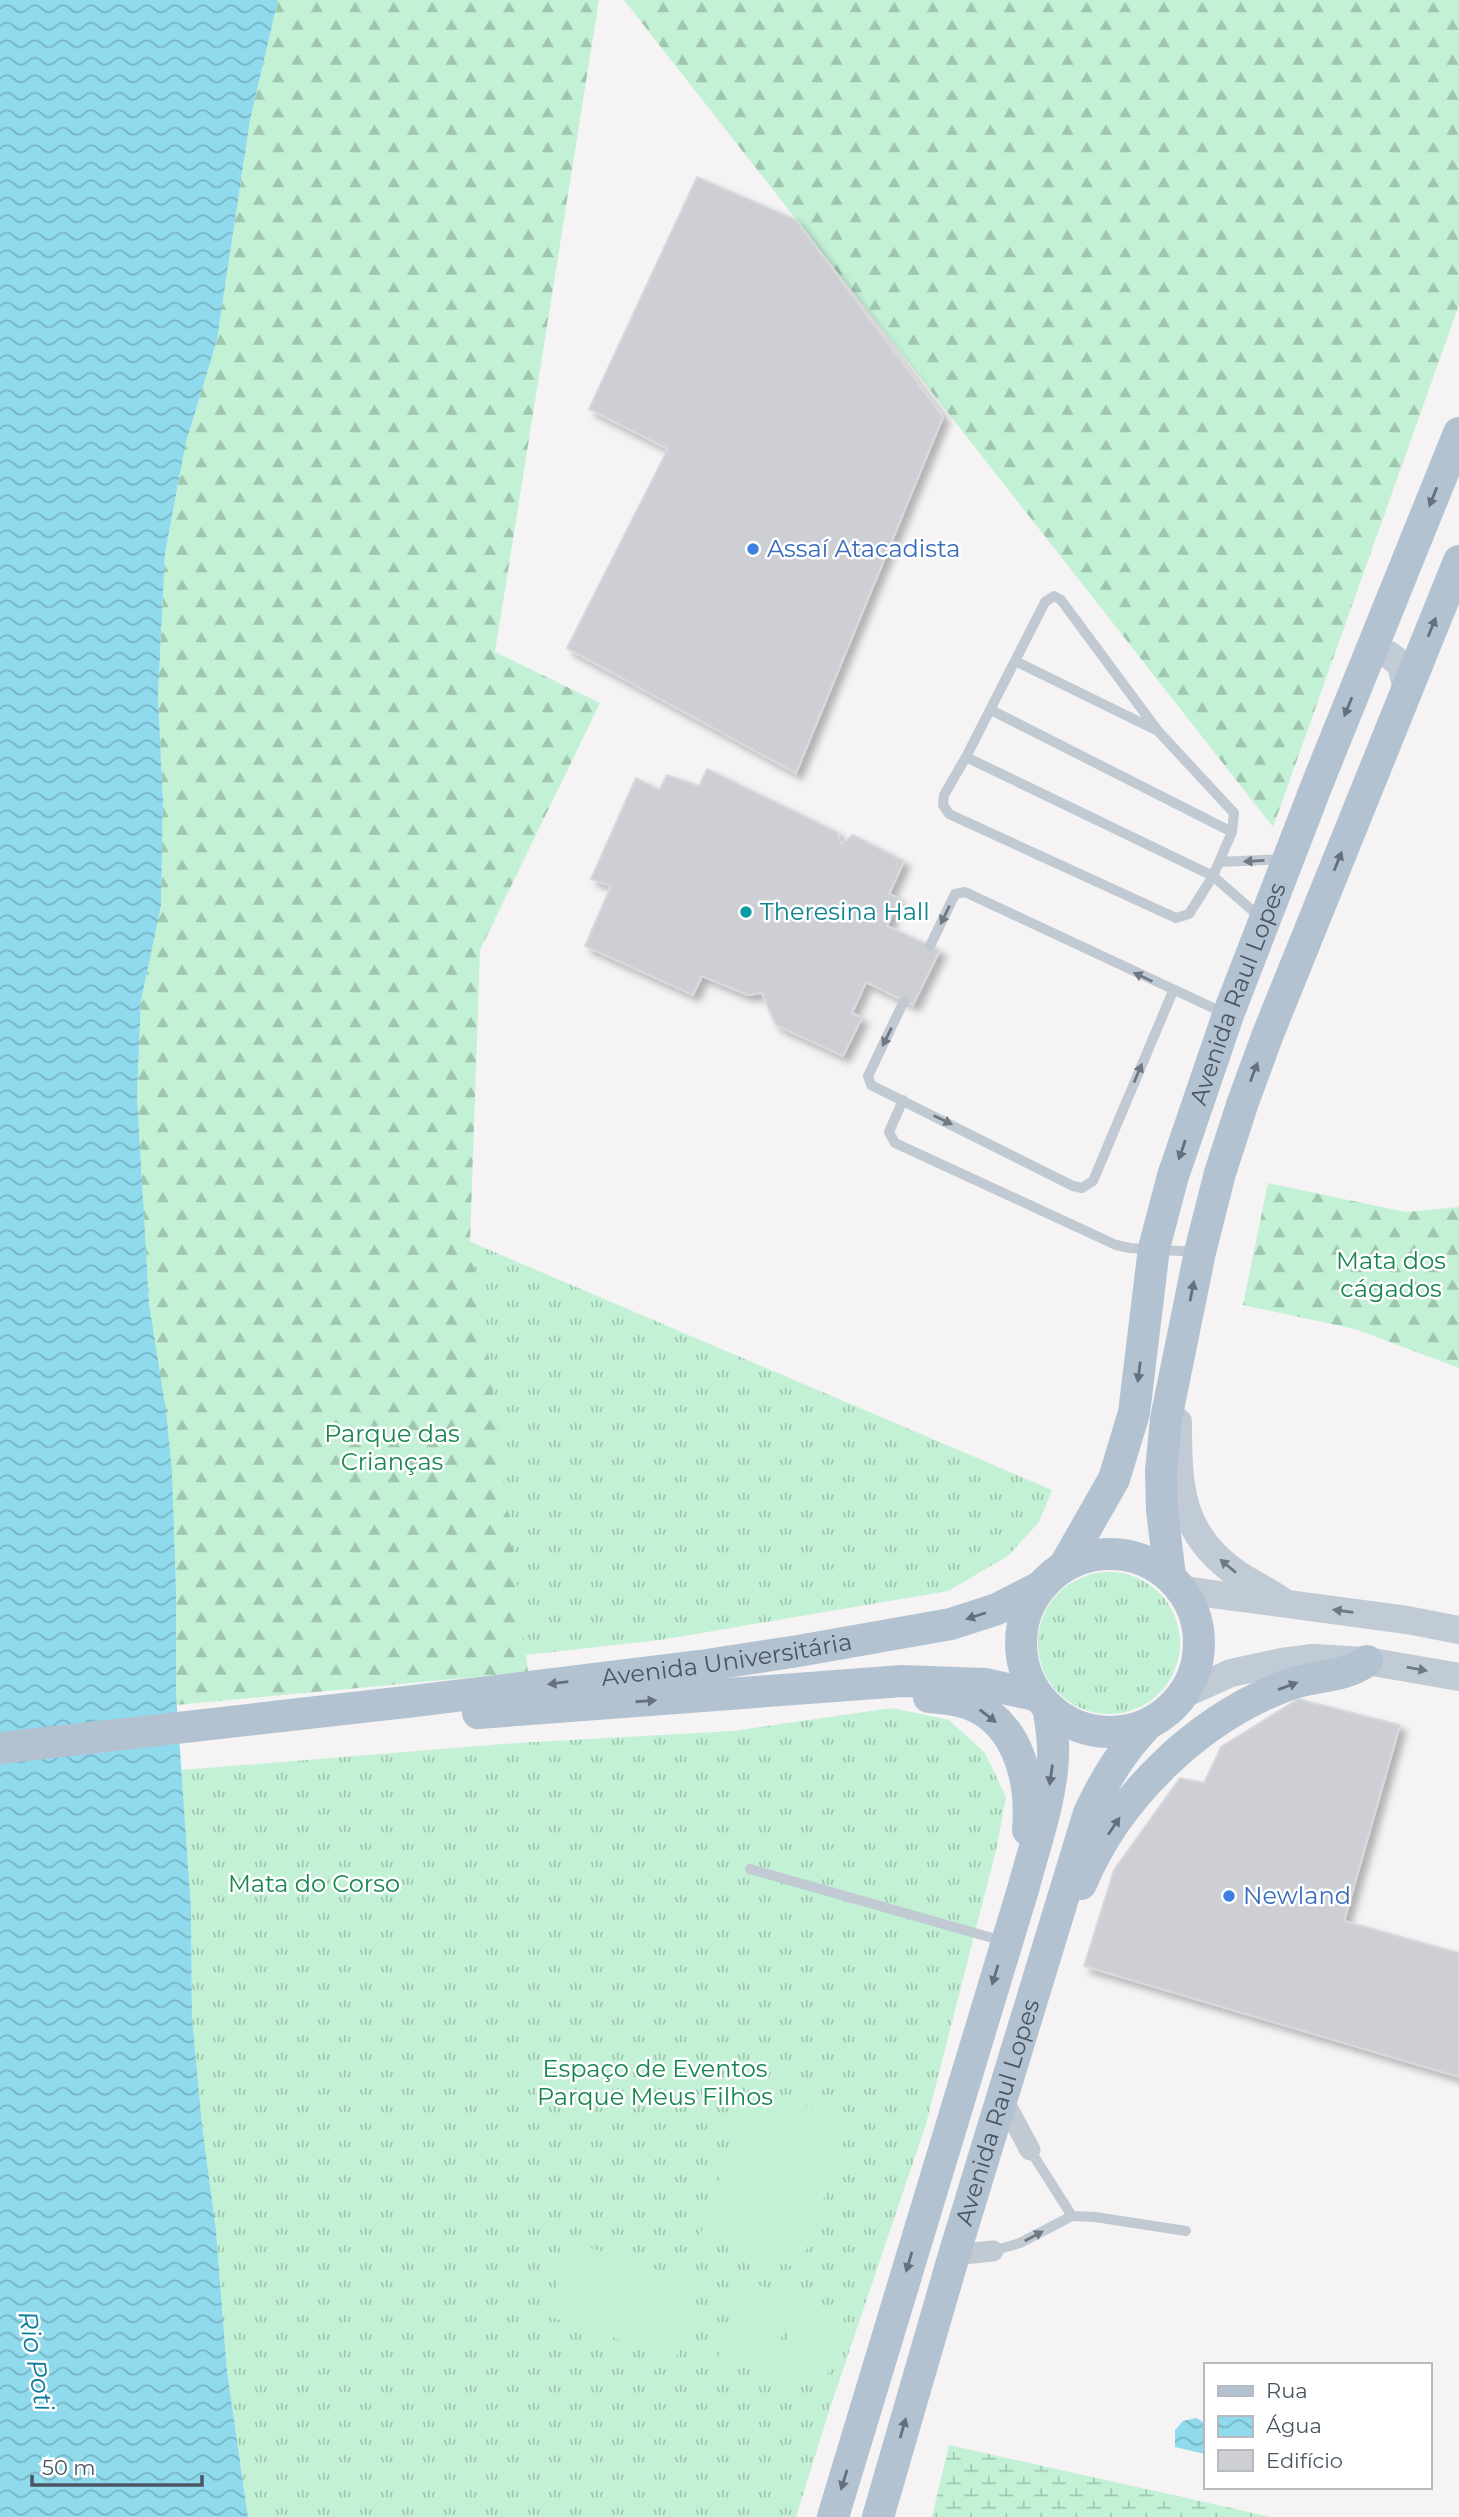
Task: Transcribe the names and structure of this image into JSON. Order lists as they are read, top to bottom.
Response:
{
  "streets": {
    "main road": ["Avenida Raul Lopes", "Avenida Universitária"]
  },
  "crossings": [
    ["Avenida Raul Lopes", "Avenida Universitária"]
  ],
  "water": ["Rio Poti"],
  "parks": [
    "Mata dos cágados",
    "Parque das Crianças",
    "Mata do Corso",
    "Espaço de Eventos Parque Meus Filhos"
  ],
  "places": ["Assaí Atacadista", "Theresina Hall", "Newland"],
  "legend": ["Rua", "Água", "Edifício"],
  "scale_bar": "50 m"
}
